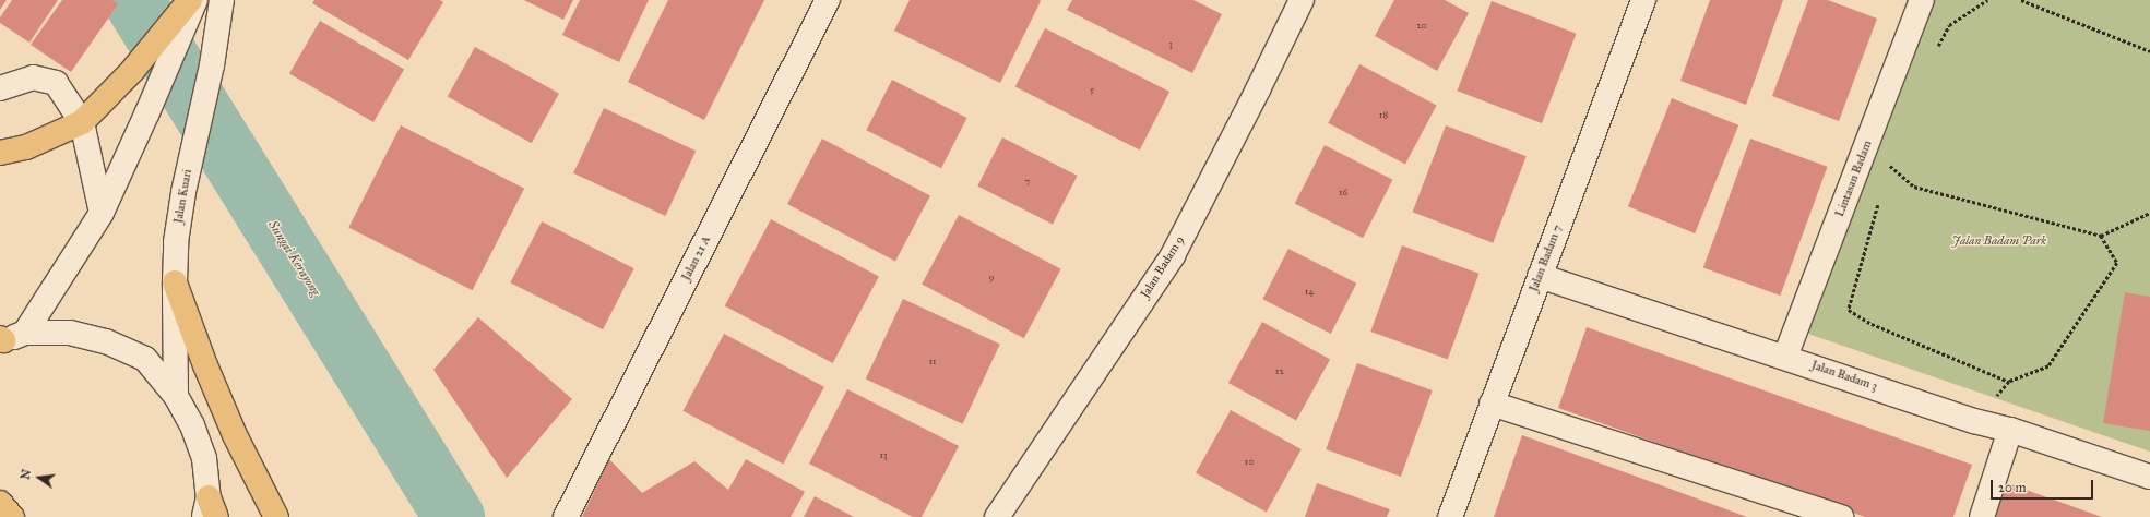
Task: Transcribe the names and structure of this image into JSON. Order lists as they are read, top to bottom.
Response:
{
  "streets": {
    "street": [
      "Lintasan Badam",
      "Jalan Kuari",
      "Jalan 21 A",
      "Jalan Badam 7",
      "Jalan Badam 9",
      "Jalan Badam 3"
    ]
  },
  "crossings": [
    ["Lintasan Badam", "Jalan Badam 3"],
    ["Jalan Badam 7", "Jalan Badam 3"]
  ],
  "water": ["Sungai Kerayong"],
  "parks": ["Jalan Badam Park"],
  "house_numbers": [
    "20",
    "3",
    "5",
    "18",
    "7",
    "16",
    "9",
    "14",
    "11",
    "12",
    "13",
    "10"
  ],
  "scale_bar": "20 m",
  "north": "left"
}
